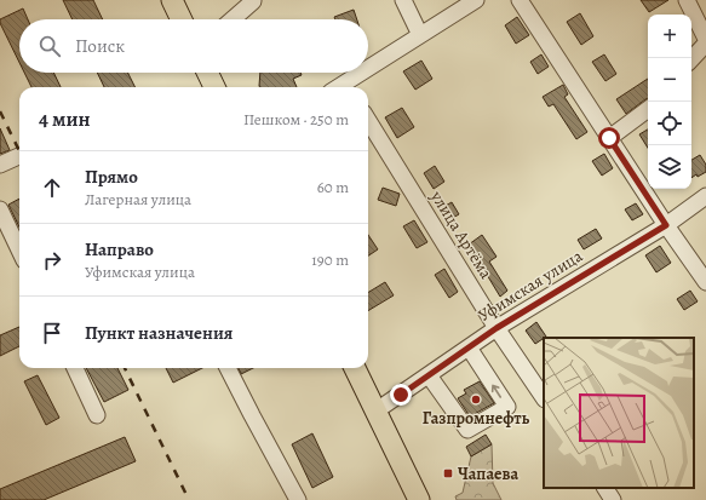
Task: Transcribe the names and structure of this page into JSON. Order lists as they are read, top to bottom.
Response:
{
  "streets": {
    "street": ["улица Артёма", "Уфимская улица"]
  },
  "crossings": [
    ["улица Артёма", "Уфимская улица"]
  ],
  "places": {
    "other": ["Газпромнефть"],
    "transit": ["Чапаева"]
  },
  "page": {
    "map_buttons": ["+", "−"],
    "search": "Поиск",
    "heading": ["4 мин", "Пешком · 250 m"],
    "list": [
      ["Прямо", "Лагерная улица", "60 m"],
      ["Направо", "Уфимская улица", "190 m"],
      "Пункт назначения"
    ]
  }
}
